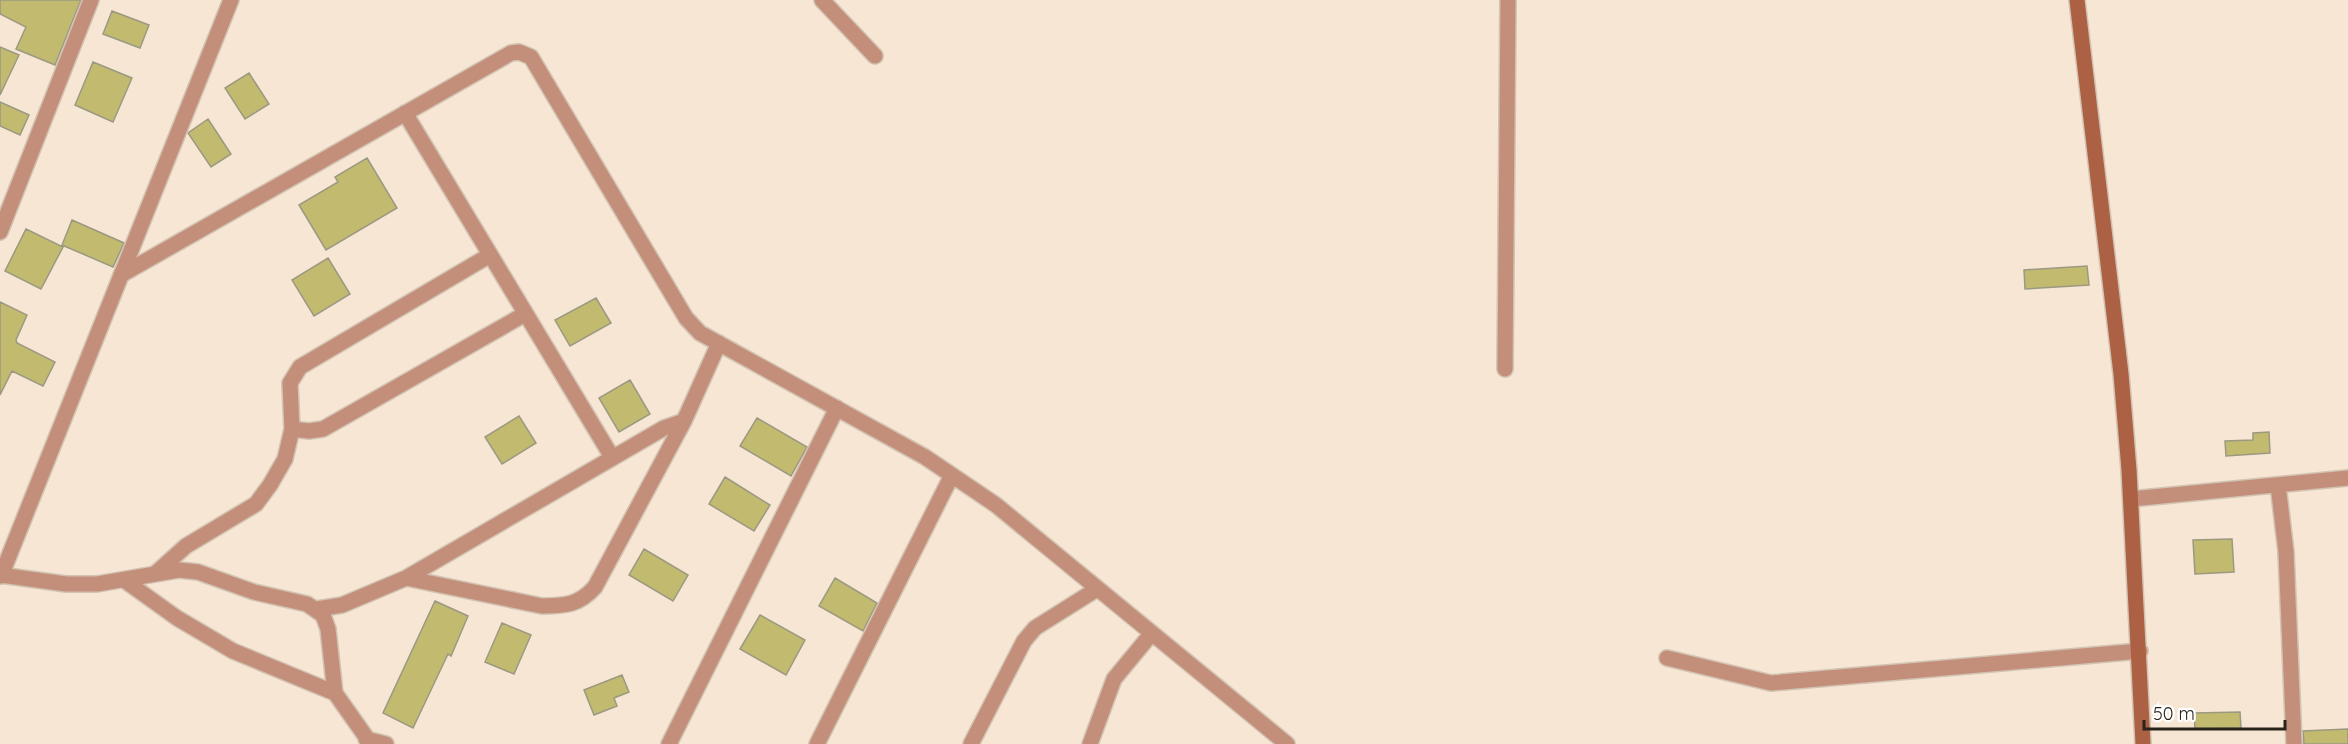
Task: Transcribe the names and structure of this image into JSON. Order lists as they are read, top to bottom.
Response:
{
  "scale_bar": "50 m"
}
